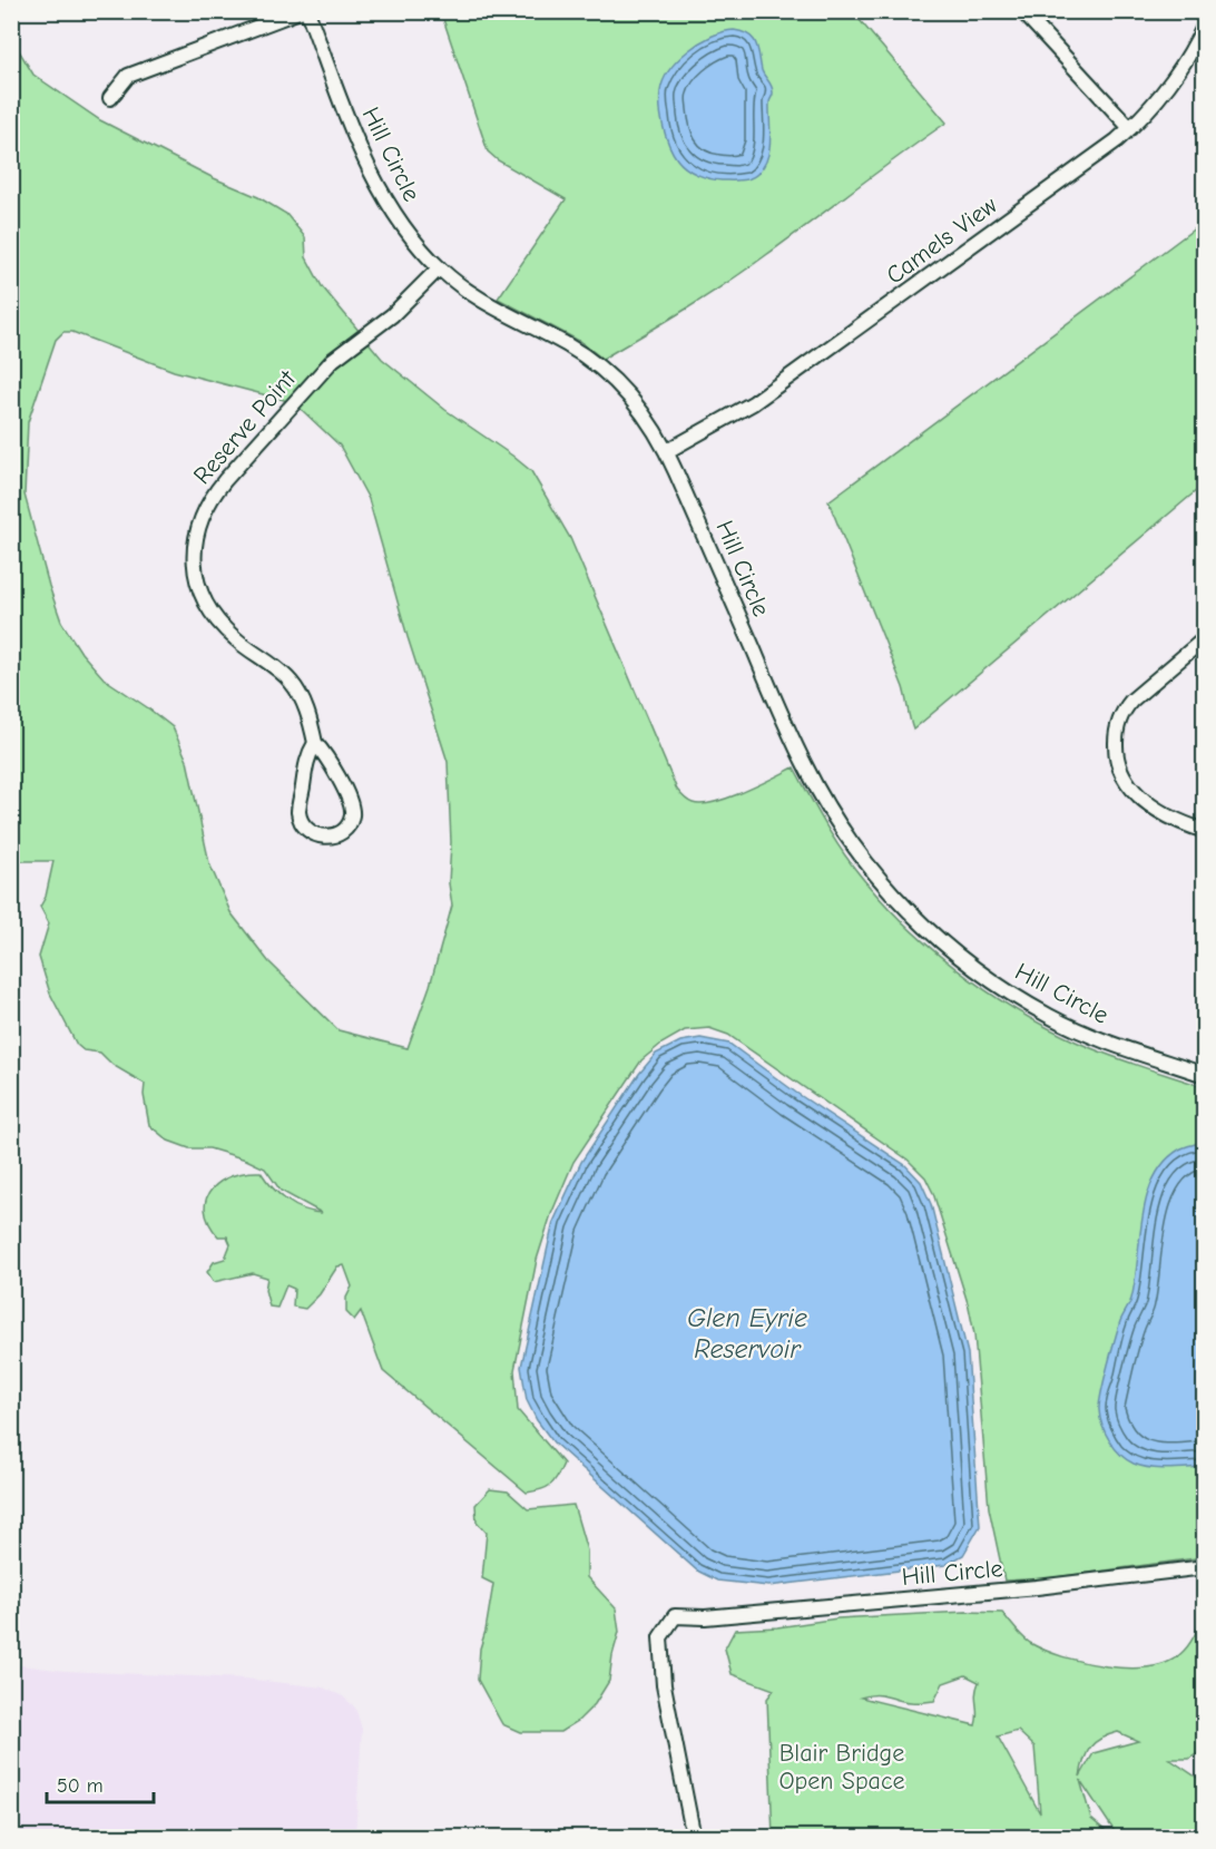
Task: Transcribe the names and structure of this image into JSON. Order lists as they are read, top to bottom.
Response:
{
  "streets": {
    "street": ["Hill Circle", "Camels View", "Reserve Point"]
  },
  "crossings": [
    ["Hill Circle", "Camels View"],
    ["Hill Circle", "Reserve Point"]
  ],
  "water": ["Glen Eyrie Reservoir"],
  "parks": ["Blair Bridge Open Space"],
  "scale_bar": "50 m"
}
